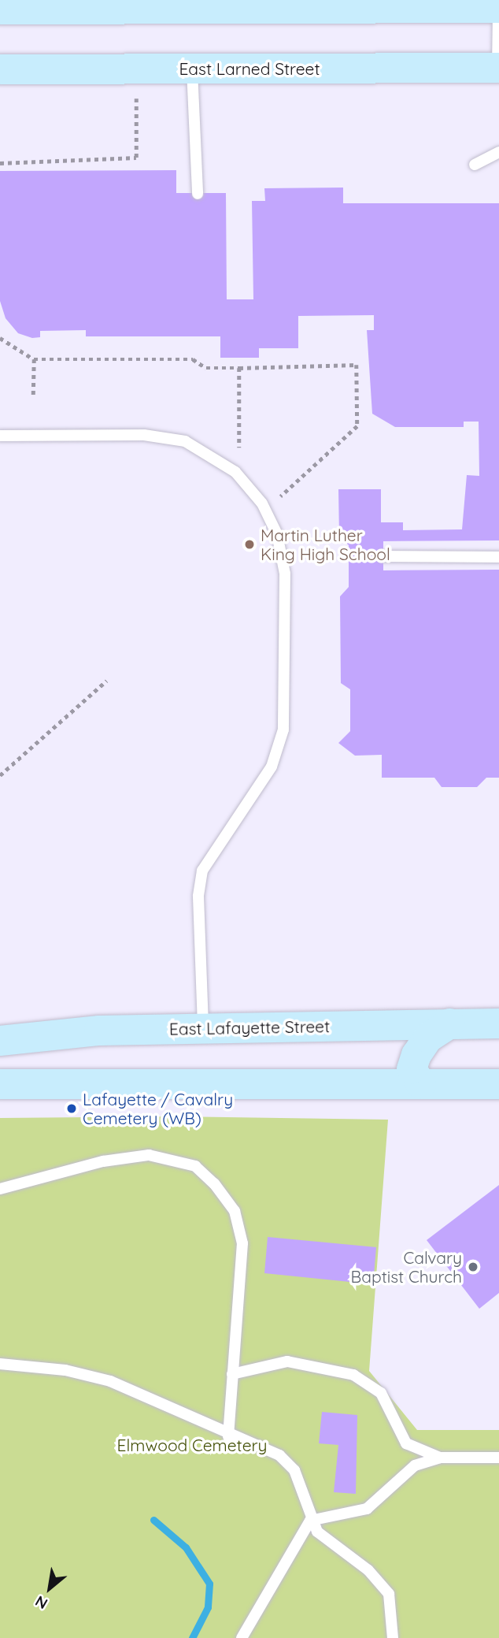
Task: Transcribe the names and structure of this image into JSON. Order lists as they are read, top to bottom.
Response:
{
  "streets": {
    "street": ["East Larned Street", "East Lafayette Street"]
  },
  "parks": ["Elmwood Cemetery"],
  "places": ["Martin Luther King High School", "Lafayette / Cavalry Cemetery (WB)", "Calvary Baptist Church"],
  "north": "bottom left"
}
